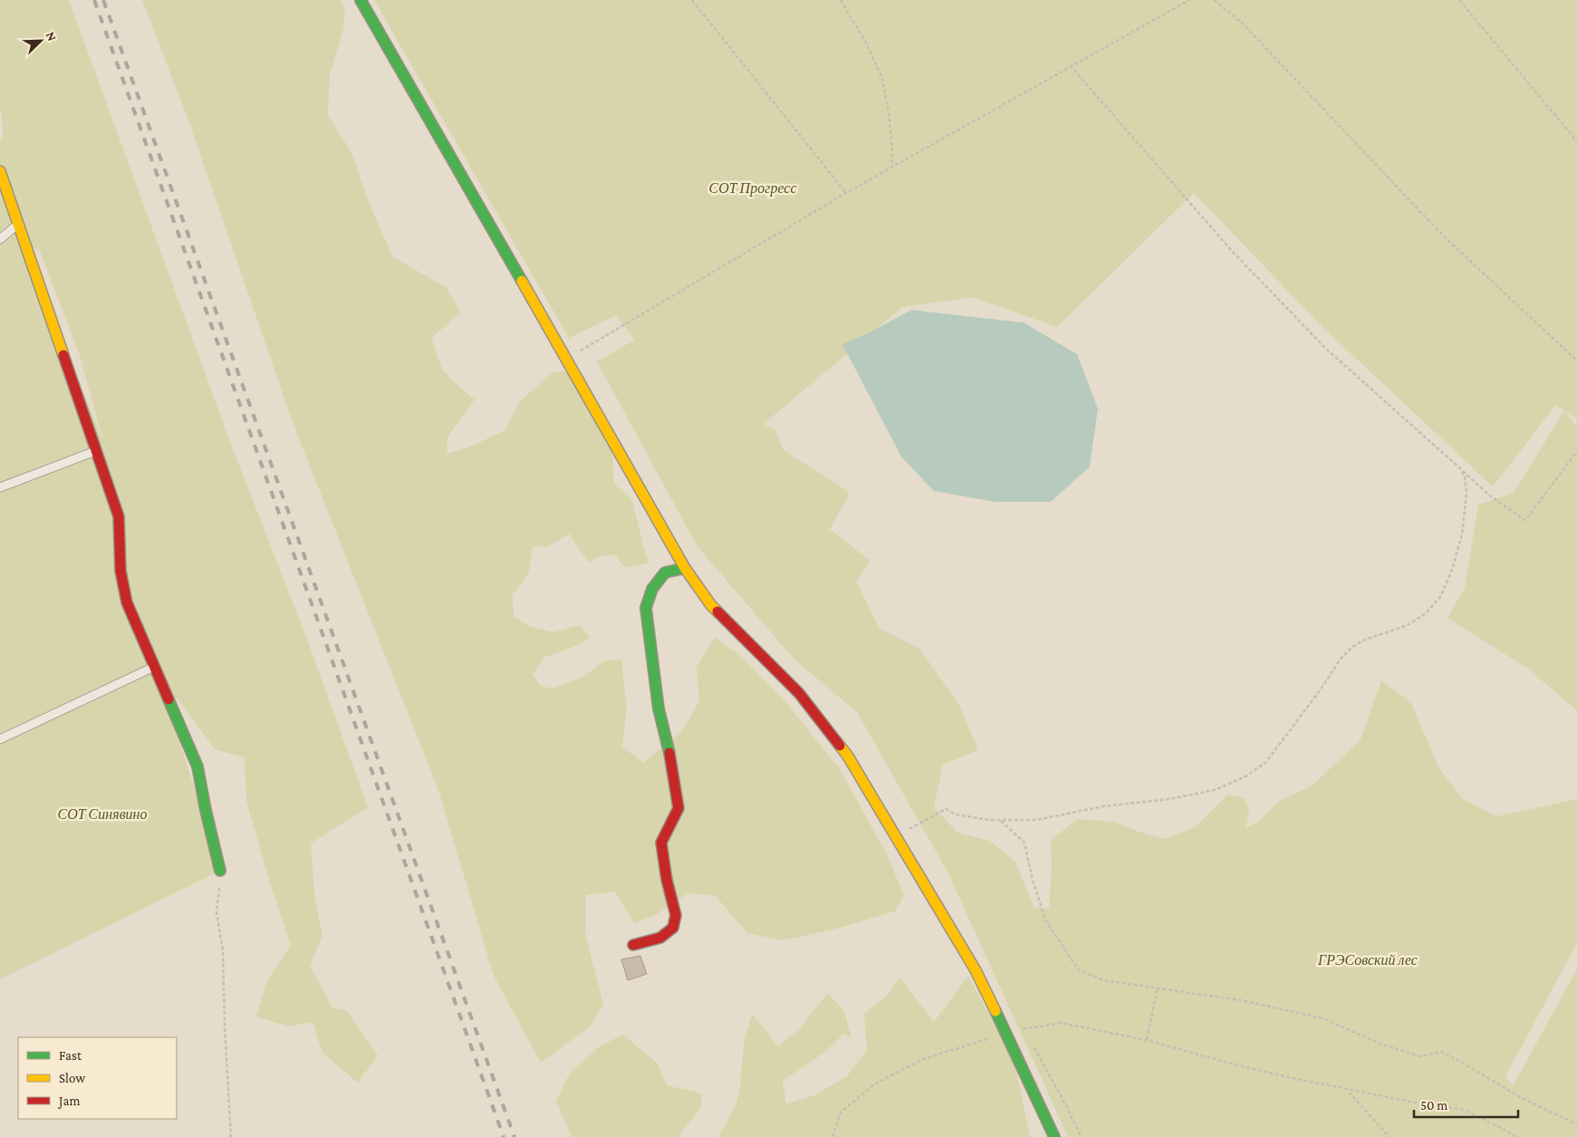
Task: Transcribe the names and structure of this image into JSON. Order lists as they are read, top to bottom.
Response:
{
  "parks": ["СОТ Прогресс", "СОТ Синявино", "ГРЭСовский лес"],
  "legend": ["Fast", "Slow", "Jam"],
  "scale_bar": "50 m",
  "north": "top right"
}
